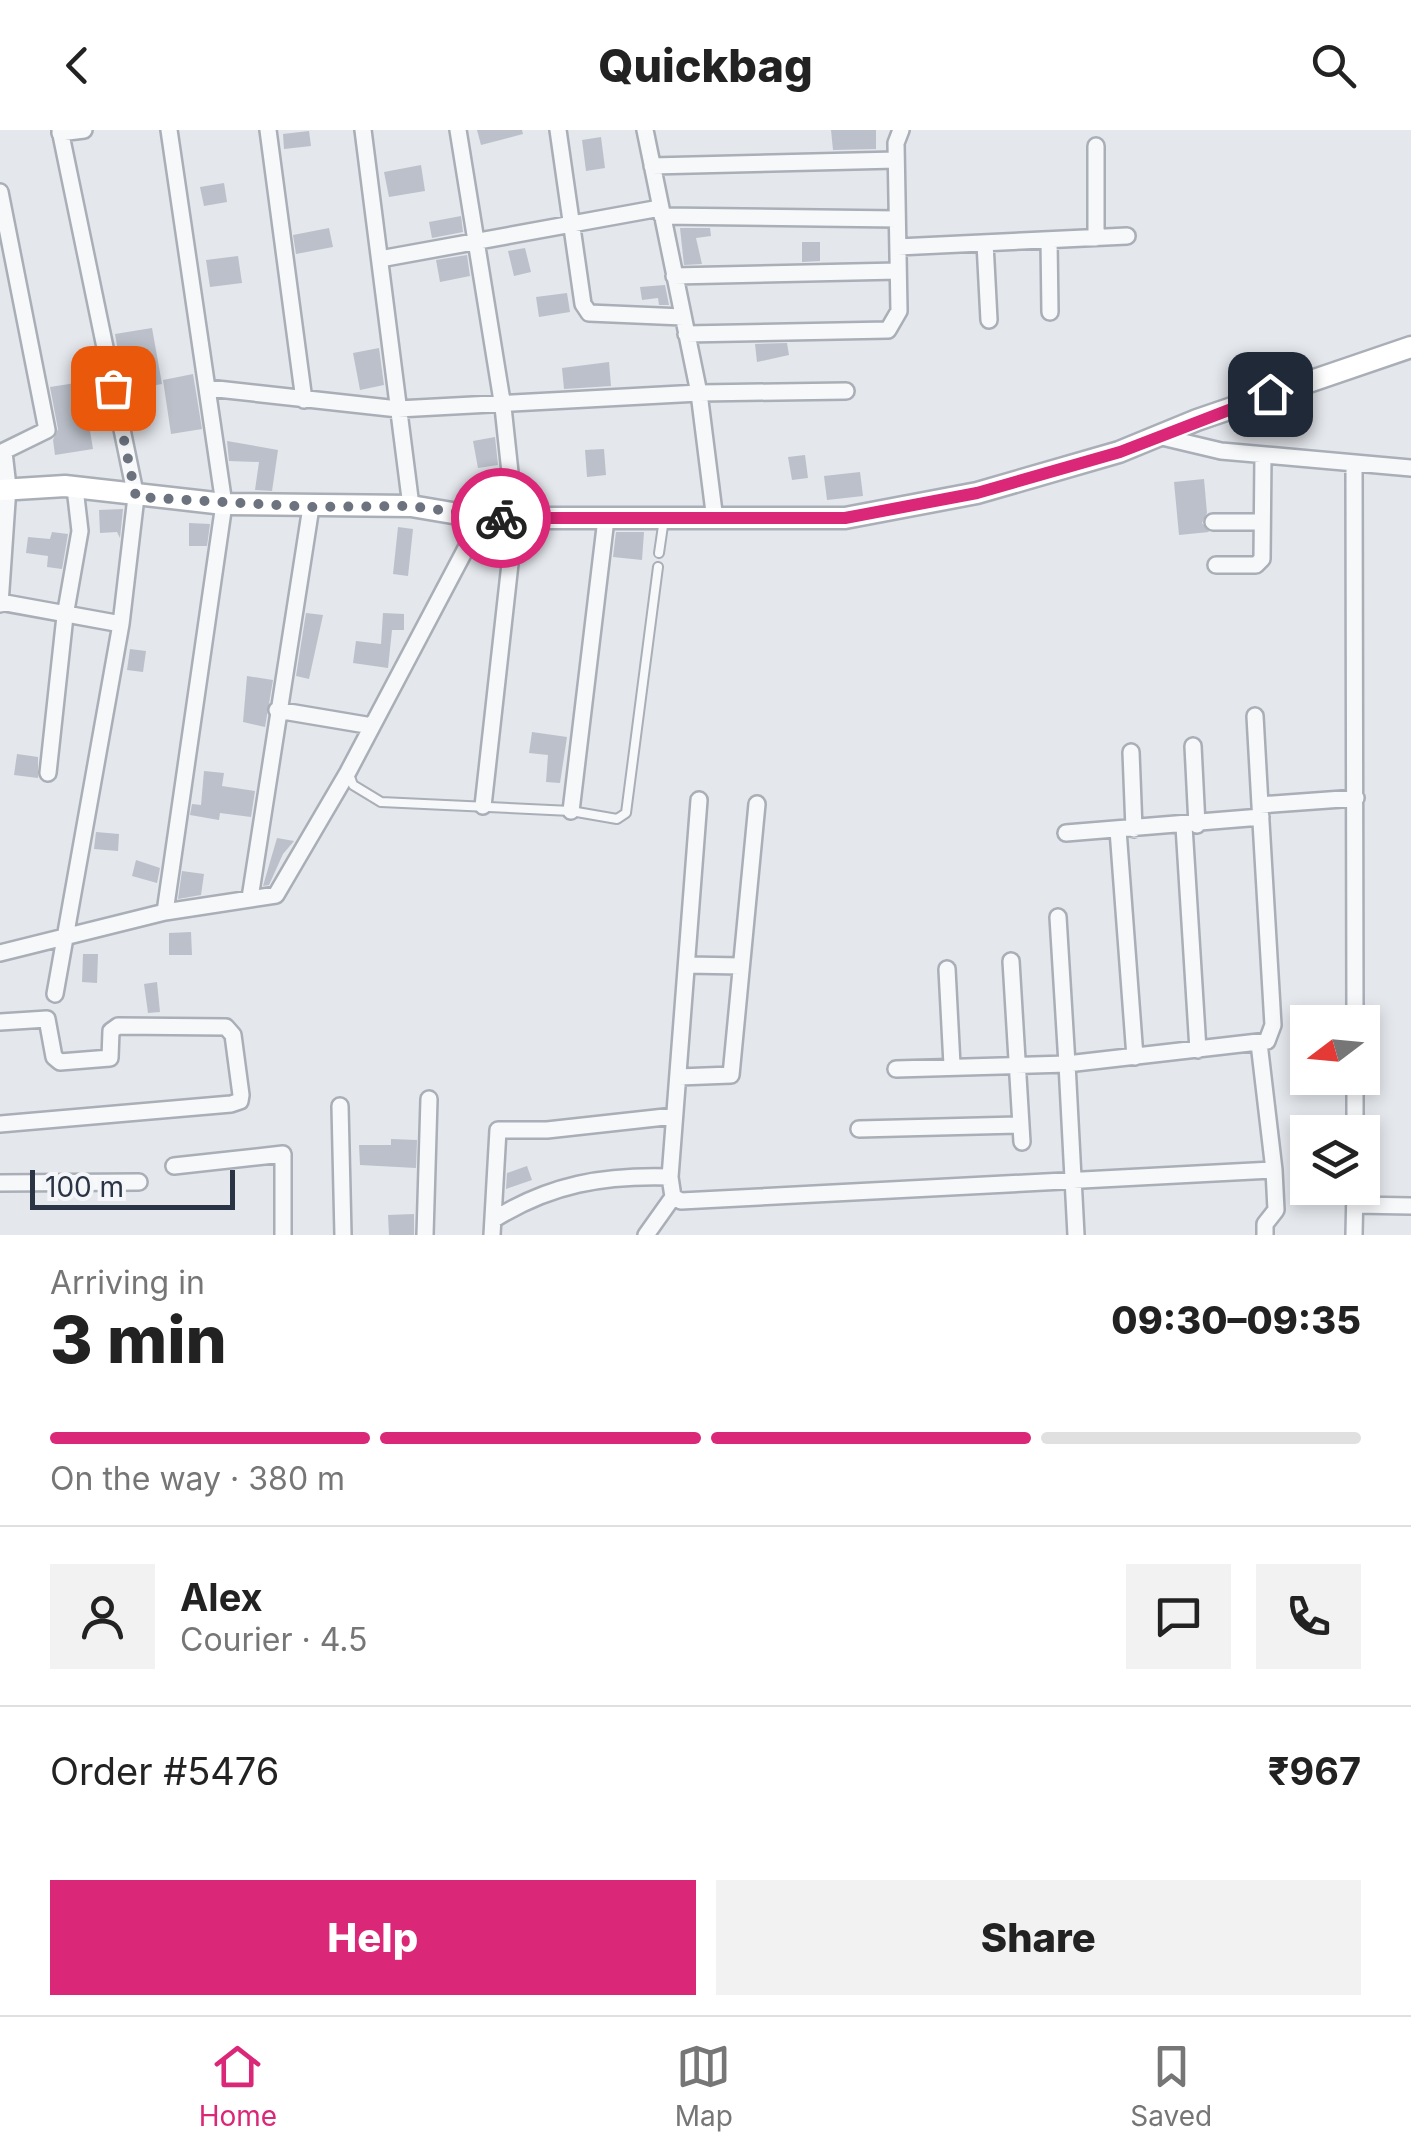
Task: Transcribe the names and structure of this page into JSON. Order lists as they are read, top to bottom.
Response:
{
  "scale_bar": "100 m",
  "north": "left",
  "page": {
    "header": "Quickbag",
    "scale": "100 m",
    "heading": ["3 min", "Arriving in", "09:30–09:35"],
    "panel": [
      "Alex",
      "Courier · 4.5",
      "Order #5476",
      "₹967"
    ],
    "bar": "On the way · 380 m",
    "buttons": ["Help", "Share"],
    "tabs": ["Home", "Map", "Saved"]
  }
}
